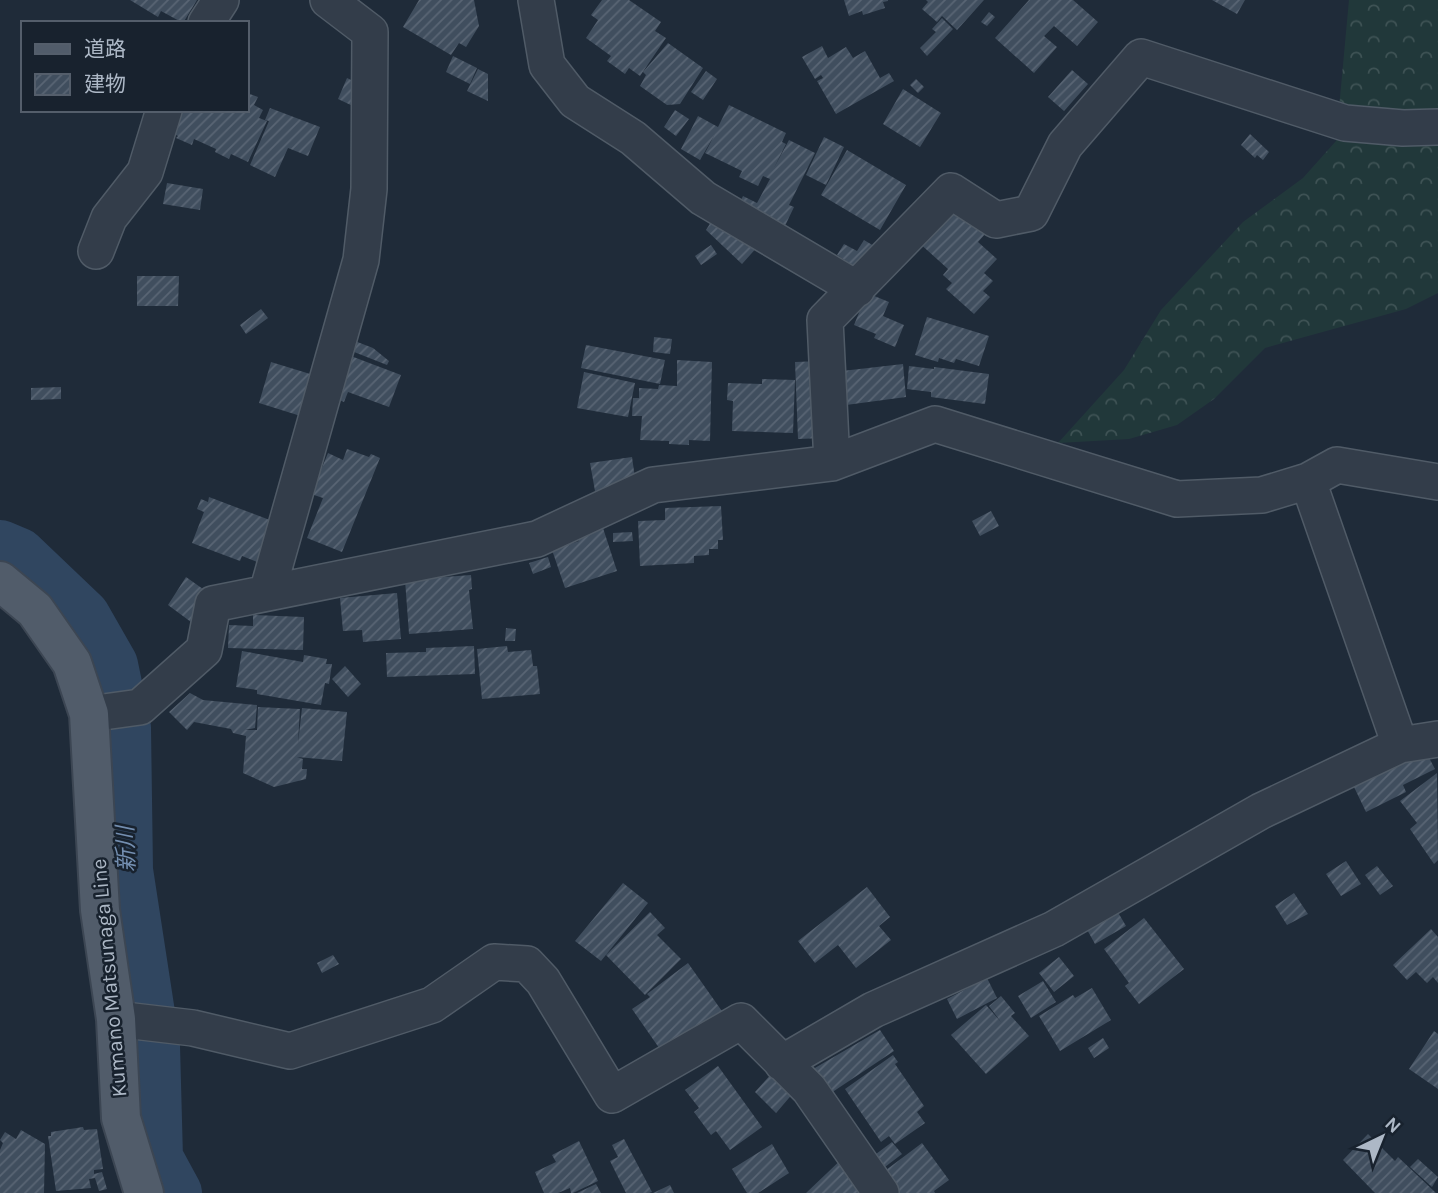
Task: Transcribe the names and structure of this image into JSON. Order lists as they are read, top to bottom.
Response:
{
  "streets": {
    "main road": ["Kumano Matsunaga Line"]
  },
  "water": ["新川"],
  "legend": ["道路", "建物"],
  "north": "top right"
}
